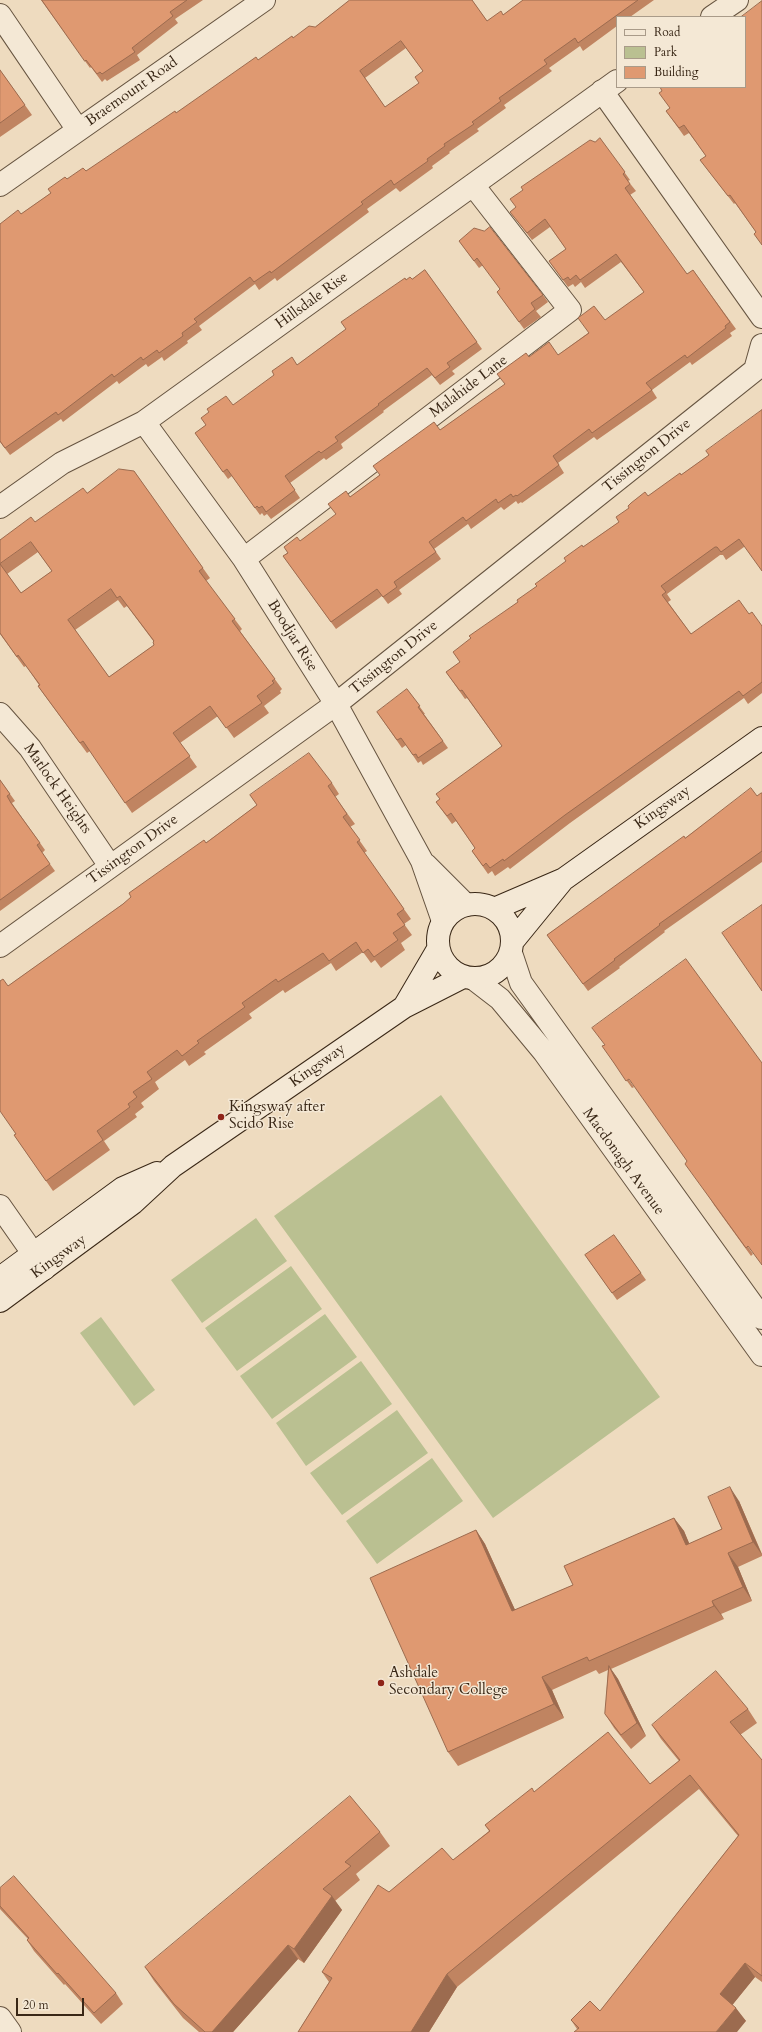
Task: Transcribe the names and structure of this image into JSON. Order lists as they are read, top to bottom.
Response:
{
  "streets": {
    "street": [
      "Braemount Road",
      "Hillsdale Rise",
      "Malahide Lane",
      "Tissington Drive",
      "Boodjar Rise",
      "Matlock Heights",
      "Kingsway",
      "Macdonagh Avenue"
    ]
  },
  "crossings": [
    ["Hillsdale Rise", "Malahide Lane"],
    ["Hillsdale Rise", "Boodjar Rise"],
    ["Malahide Lane", "Boodjar Rise"],
    ["Tissington Drive", "Boodjar Rise"],
    ["Tissington Drive", "Matlock Heights"],
    ["Boodjar Rise", "Kingsway"],
    ["Boodjar Rise", "Macdonagh Avenue"],
    ["Kingsway", "Macdonagh Avenue"]
  ],
  "places": ["Kingsway after Scido Rise", "Ashdale Secondary College"],
  "legend": ["Road", "Park", "Building"],
  "scale_bar": "20 m"
}
